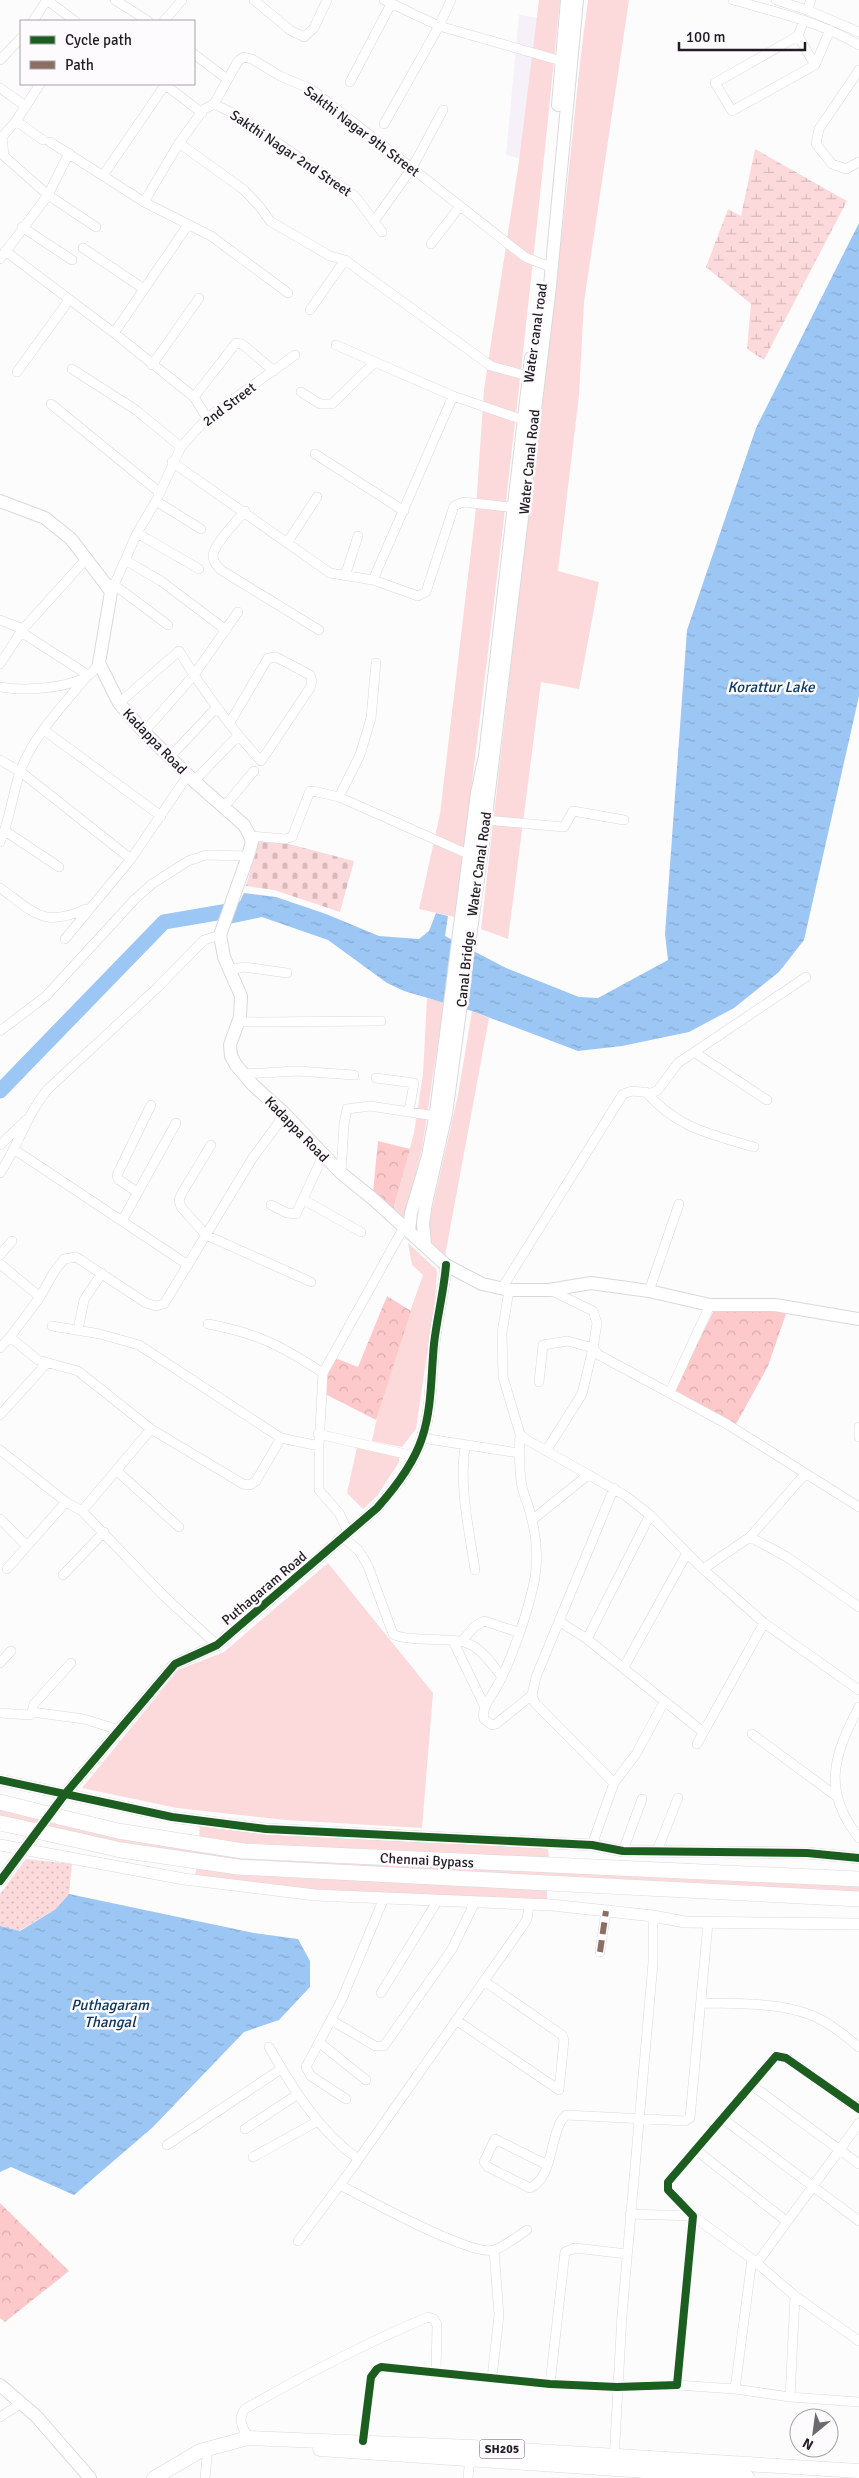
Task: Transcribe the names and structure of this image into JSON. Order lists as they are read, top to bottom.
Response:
{
  "streets": {
    "highway": ["Chennai Bypass"],
    "main road": [
      "Water canal road",
      "Water Canal Road",
      "Kadappa Road",
      "Canal Bridge",
      "SH205"
    ],
    "street": [
      "Sakthi Nagar 9th Street",
      "Sakthi Nagar 2nd Street",
      "2nd Street",
      "Puthagaram Road"
    ]
  },
  "crossings": [
    ["Sakthi Nagar 9th Street", "Sakthi Nagar 2nd Street"],
    ["Sakthi Nagar 9th Street", "Water canal road"],
    ["Water canal road", "Water Canal Road"],
    ["Water canal road", "Canal Bridge"],
    ["Water Canal Road", "Canal Bridge"]
  ],
  "water": ["Korattur Lake", "Puthagaram Thangal"],
  "legend": ["Cycle path", "Path"],
  "scale_bar": "100 m",
  "north": "bottom left"
}
